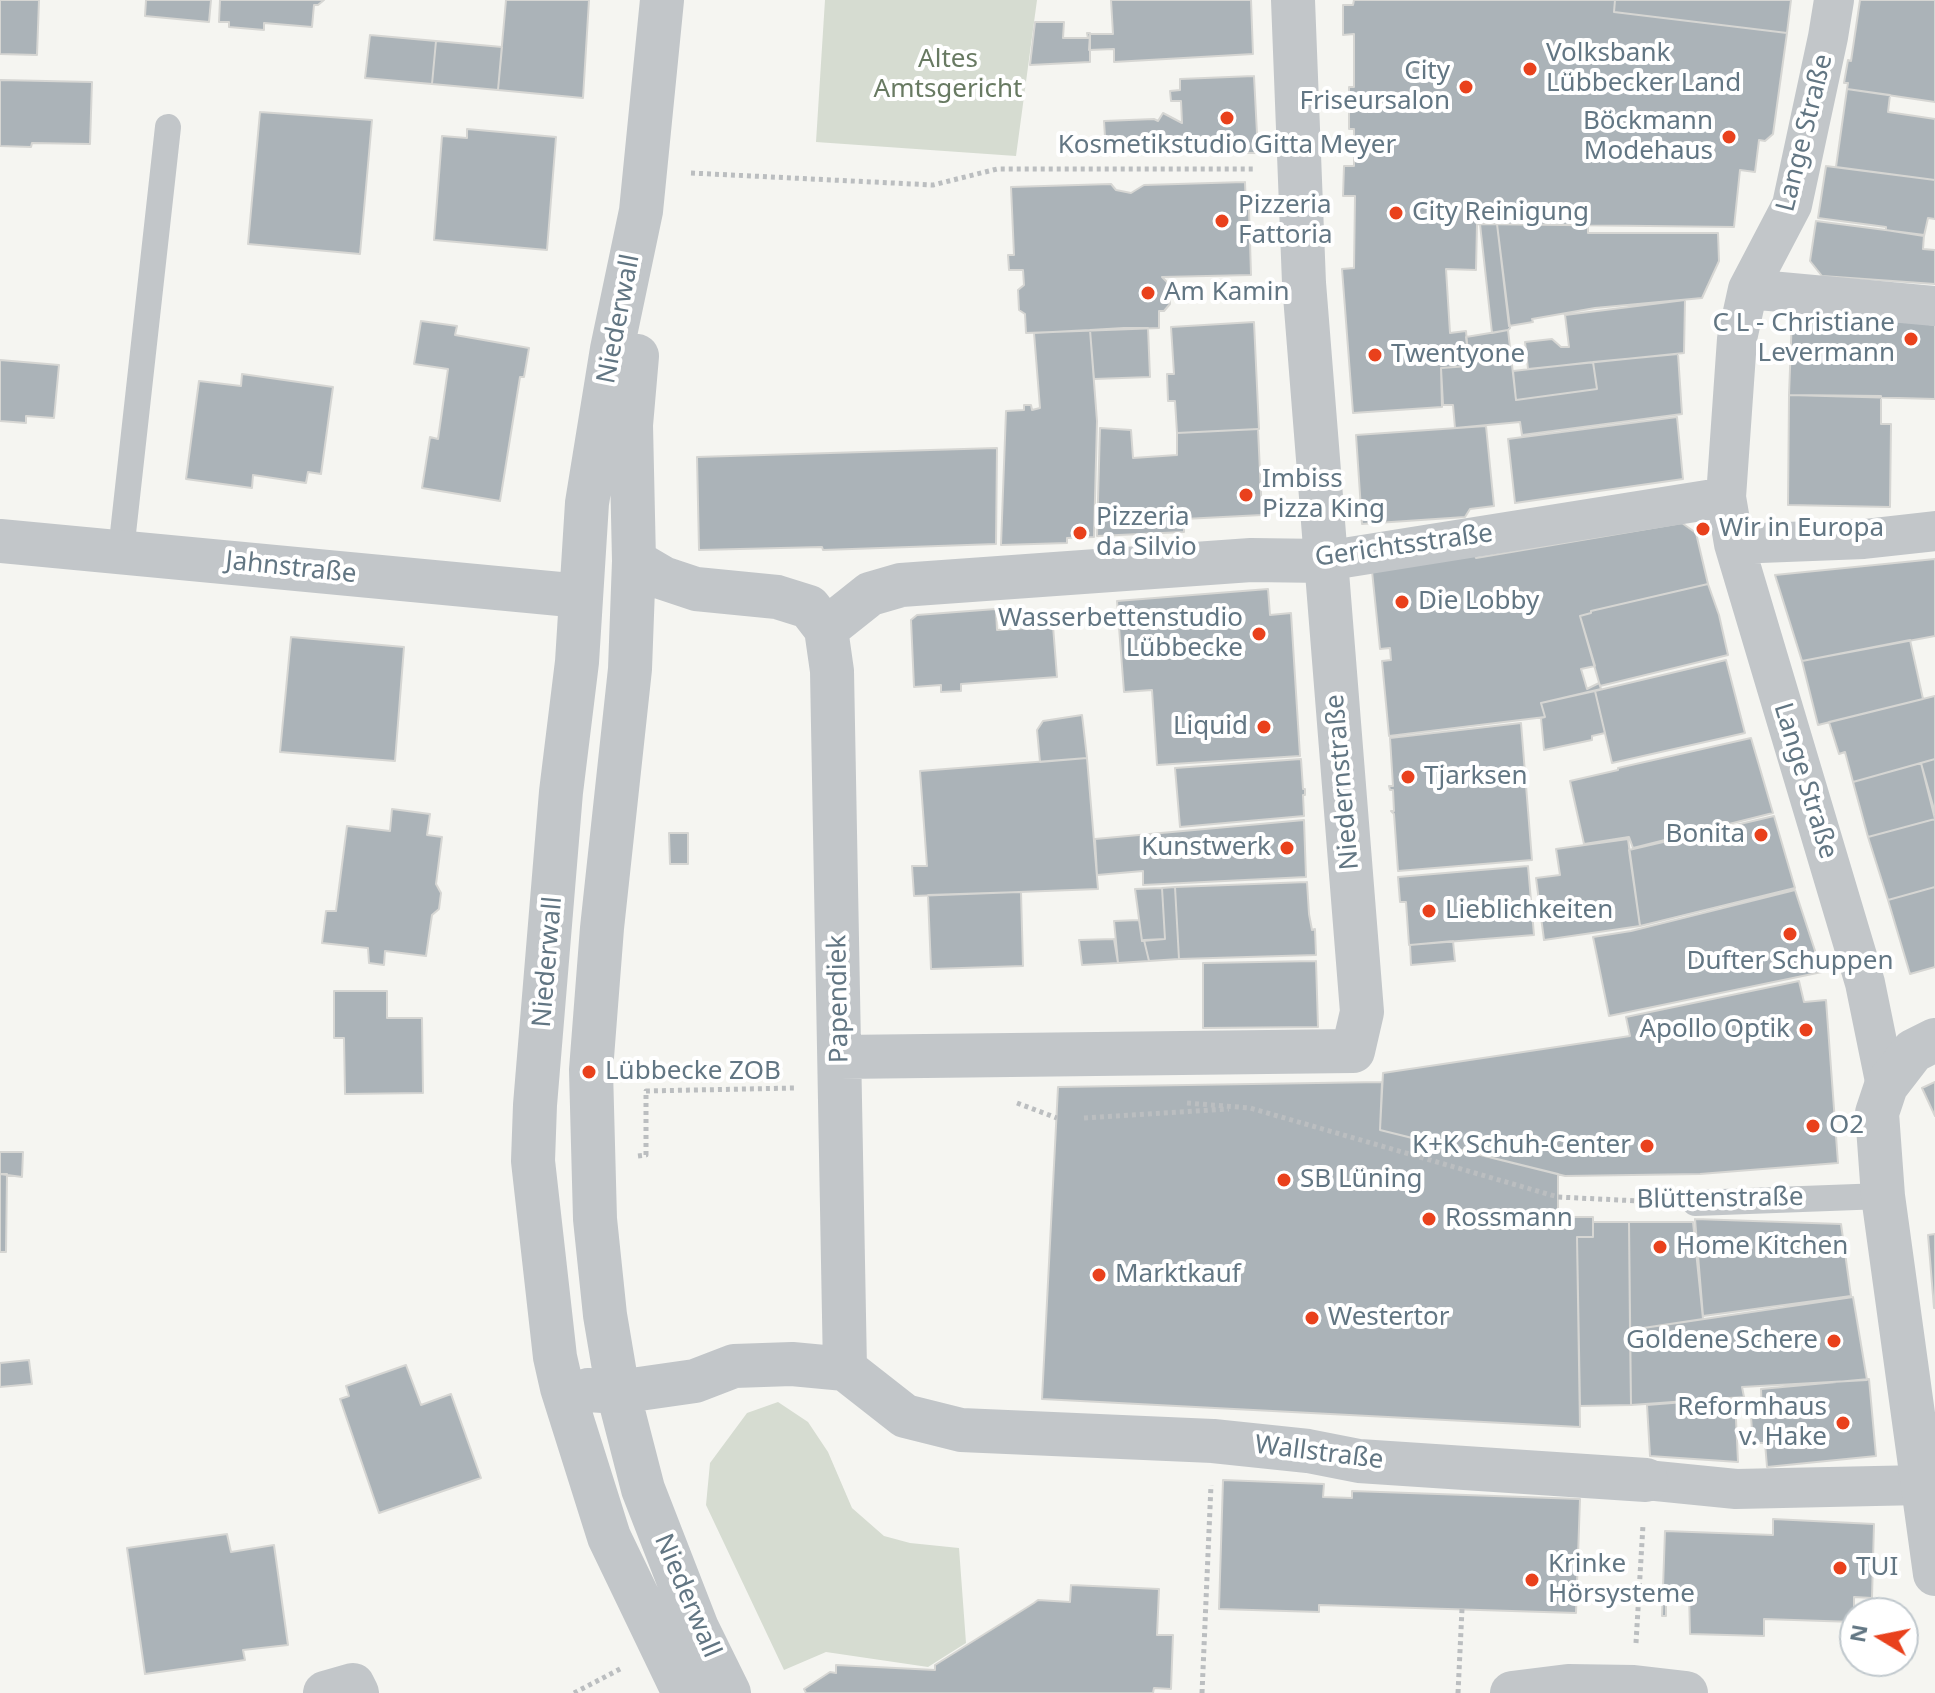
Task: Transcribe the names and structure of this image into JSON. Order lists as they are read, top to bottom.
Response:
{
  "streets": {
    "street": [
      "Lange Straße",
      "Niederwall",
      "Gerichtsstraße",
      "Jahnstraße",
      "Niedernstraße",
      "Papendiek",
      "Wallstraße"
    ],
    "lane": ["Blüttenstraße"]
  },
  "crossings": [
    ["Lange Straße", "Gerichtsstraße"],
    ["Lange Straße", "Blüttenstraße"],
    ["Lange Straße", "Wallstraße"],
    ["Niederwall", "Jahnstraße"],
    ["Gerichtsstraße", "Niedernstraße"],
    ["Gerichtsstraße", "Papendiek"],
    ["Niedernstraße", "Papendiek"],
    ["Papendiek", "Wallstraße"]
  ],
  "parks": ["Altes Amtsgericht"],
  "places": [
    "Volksbank Lübbecker Land",
    "City Friseursalon",
    "Kosmetikstudio Gitta Meyer",
    "Böckmann Modehaus",
    "City Reinigung",
    "Pizzeria Fattoria",
    "Am Kamin",
    "C L - Christiane Levermann",
    "Twentyone",
    "Imbiss Pizza King",
    "Wir in Europa",
    "Pizzeria da Silvio",
    "Die Lobby",
    "Wasserbettenstudio Lübbecke",
    "Liquid",
    "Tjarksen",
    "Bonita",
    "Kunstwerk",
    "Lieblichkeiten",
    "Dufter Schuppen",
    "Apollo Optik",
    "Lübbecke ZOB",
    "O2",
    "K+K Schuh-Center",
    "SB Lüning",
    "Rossmann",
    "Home Kitchen",
    "Marktkauf",
    "Westertor",
    "Goldene Schere",
    "Reformhaus v. Hake",
    "TUI",
    "Krinke Hörsysteme"
  ],
  "north": "left"
}
